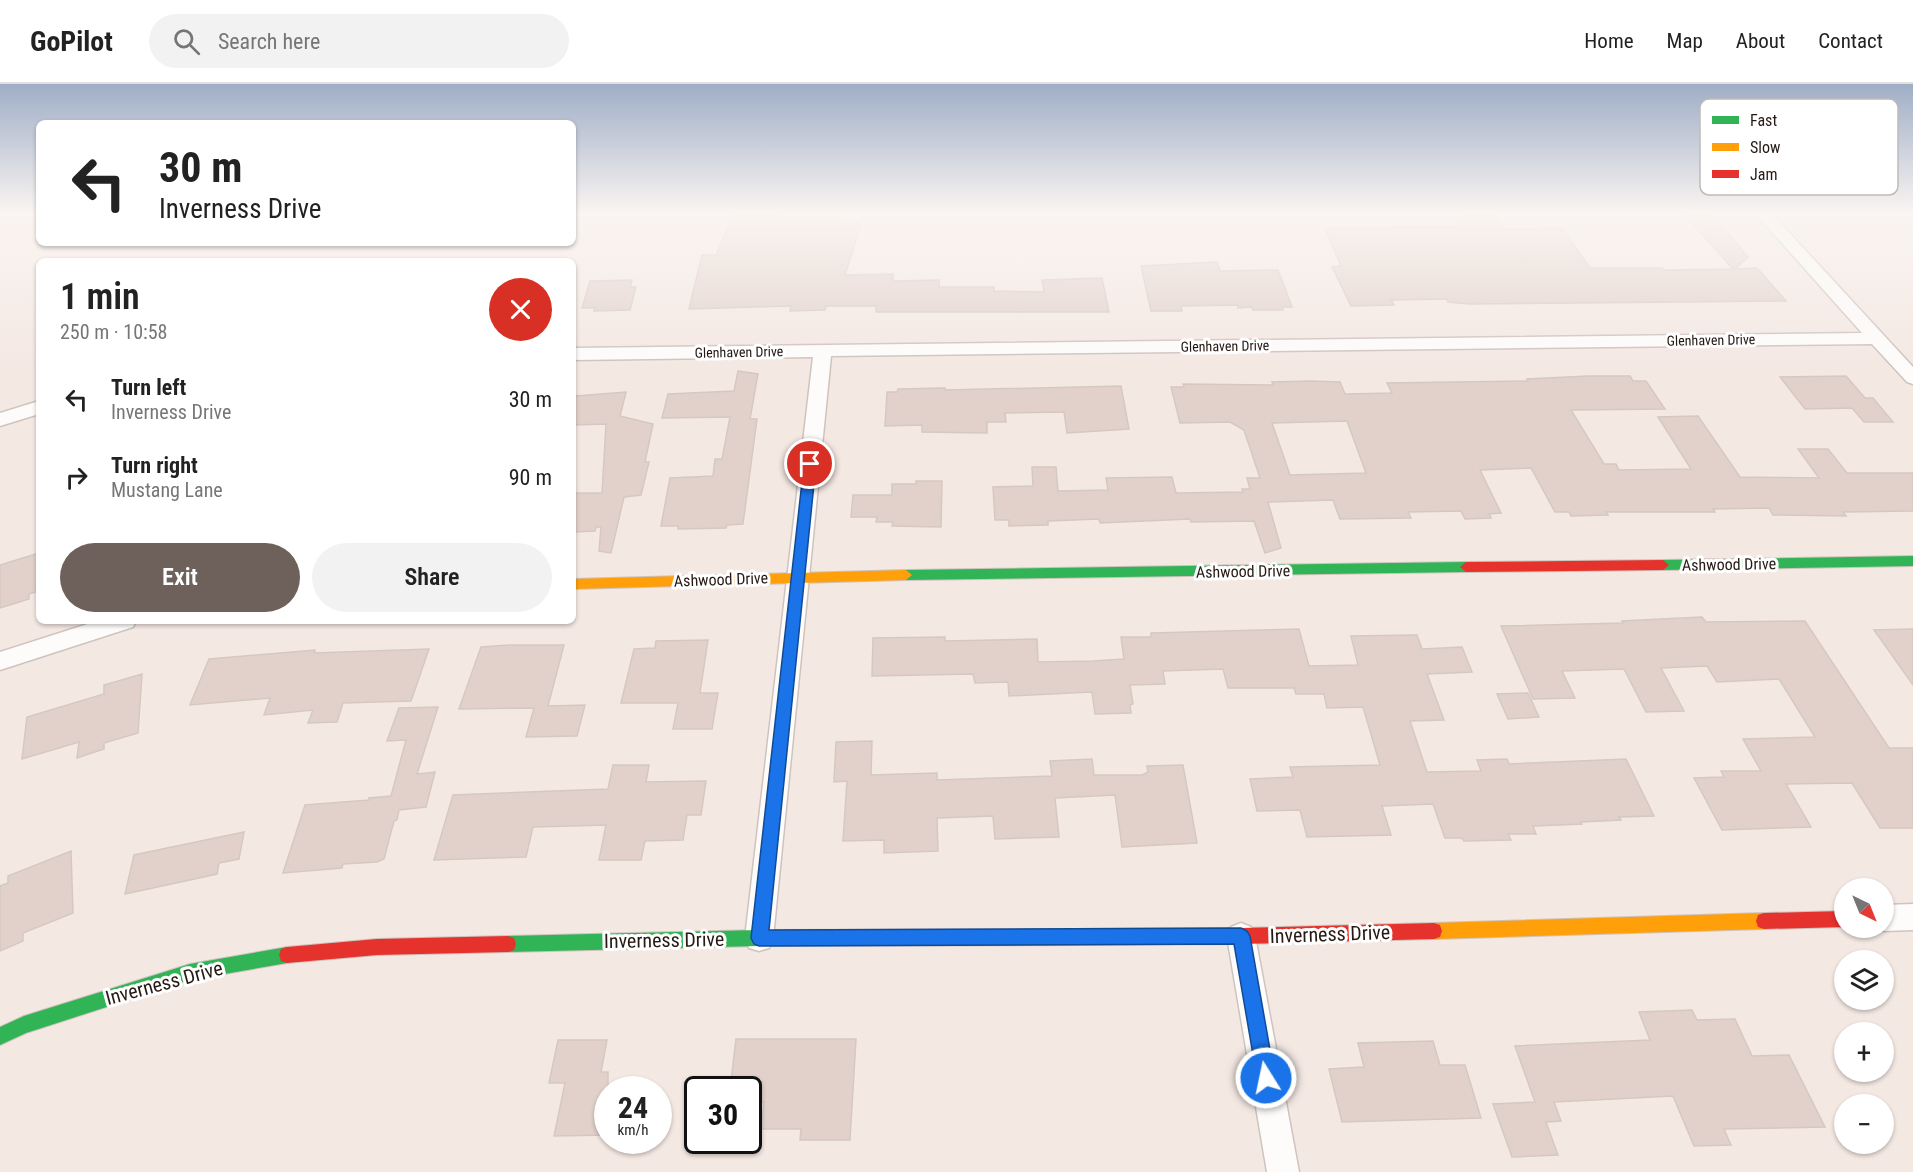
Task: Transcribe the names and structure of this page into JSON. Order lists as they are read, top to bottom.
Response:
{
  "streets": {
    "street": ["Glenhaven Drive", "Ashwood Drive", "Inverness Drive"]
  },
  "legend": ["Fast", "Slow", "Jam"],
  "north": "bottom right",
  "page": {
    "header": "GoPilot",
    "search": "Search here",
    "nav": [
      "Home",
      "Map",
      "About",
      "Contact"
    ],
    "turn": ["30 m", "Inverness Drive"],
    "heading": ["1 min", "250 m · 10:58"],
    "list": [
      {
        "name": "Turn left",
        "note": "Inverness Drive",
        "value": "30 m"
      },
      {
        "name": "Turn right",
        "note": "Mustang Lane",
        "value": "90 m"
      }
    ],
    "buttons": ["Exit", "Share"],
    "map_buttons": ["+", "−"],
    "speed": "24 km/h",
    "limit": "30"
  }
}
